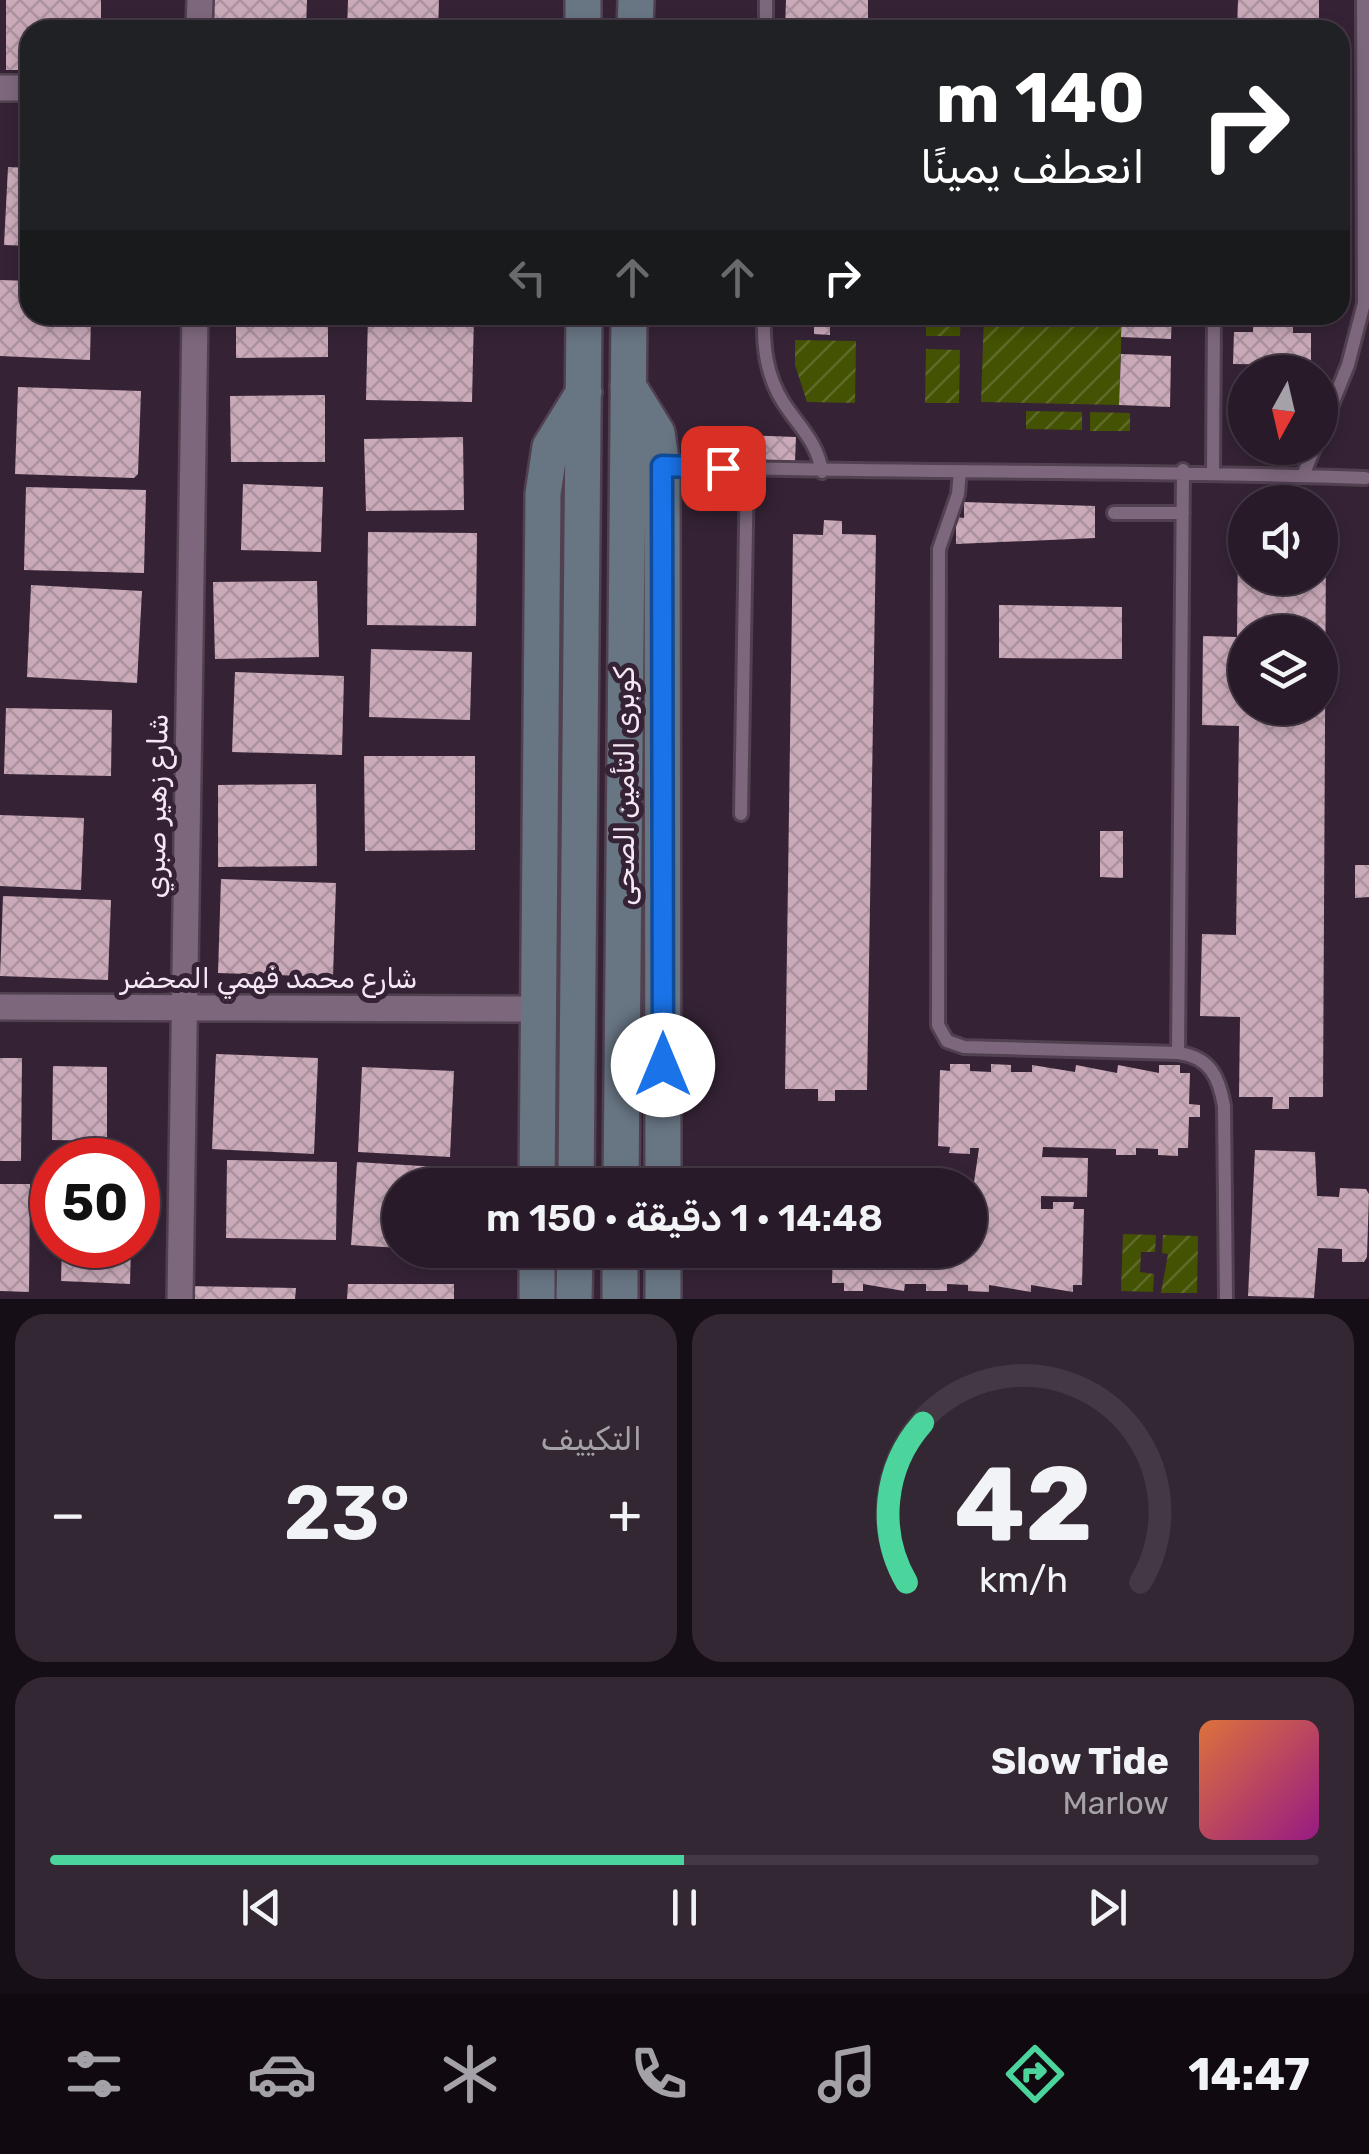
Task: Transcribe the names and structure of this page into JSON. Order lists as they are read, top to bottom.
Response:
{
  "streets": {
    "main road": ["كوبرى التأمين الصحى"],
    "street": ["شارع زهير صبري", "شارع محمد فهمي المحضر"]
  },
  "crossings": [
    ["شارع زهير صبري", "شارع محمد فهمي المحضر"]
  ],
  "north": "bottom",
  "page": {
    "turn": ["140 m", "انعطف يمينًا"],
    "limit": "50",
    "trip": "14:48 · 1 دقيقة · 150 m",
    "tile": "التكييف",
    "heat": ["−", "23°", "+"],
    "song": ["Slow Tide", "Marlow"],
    "tabs": "14:47",
    "gauge": ["42", "km/h"]
  }
}
